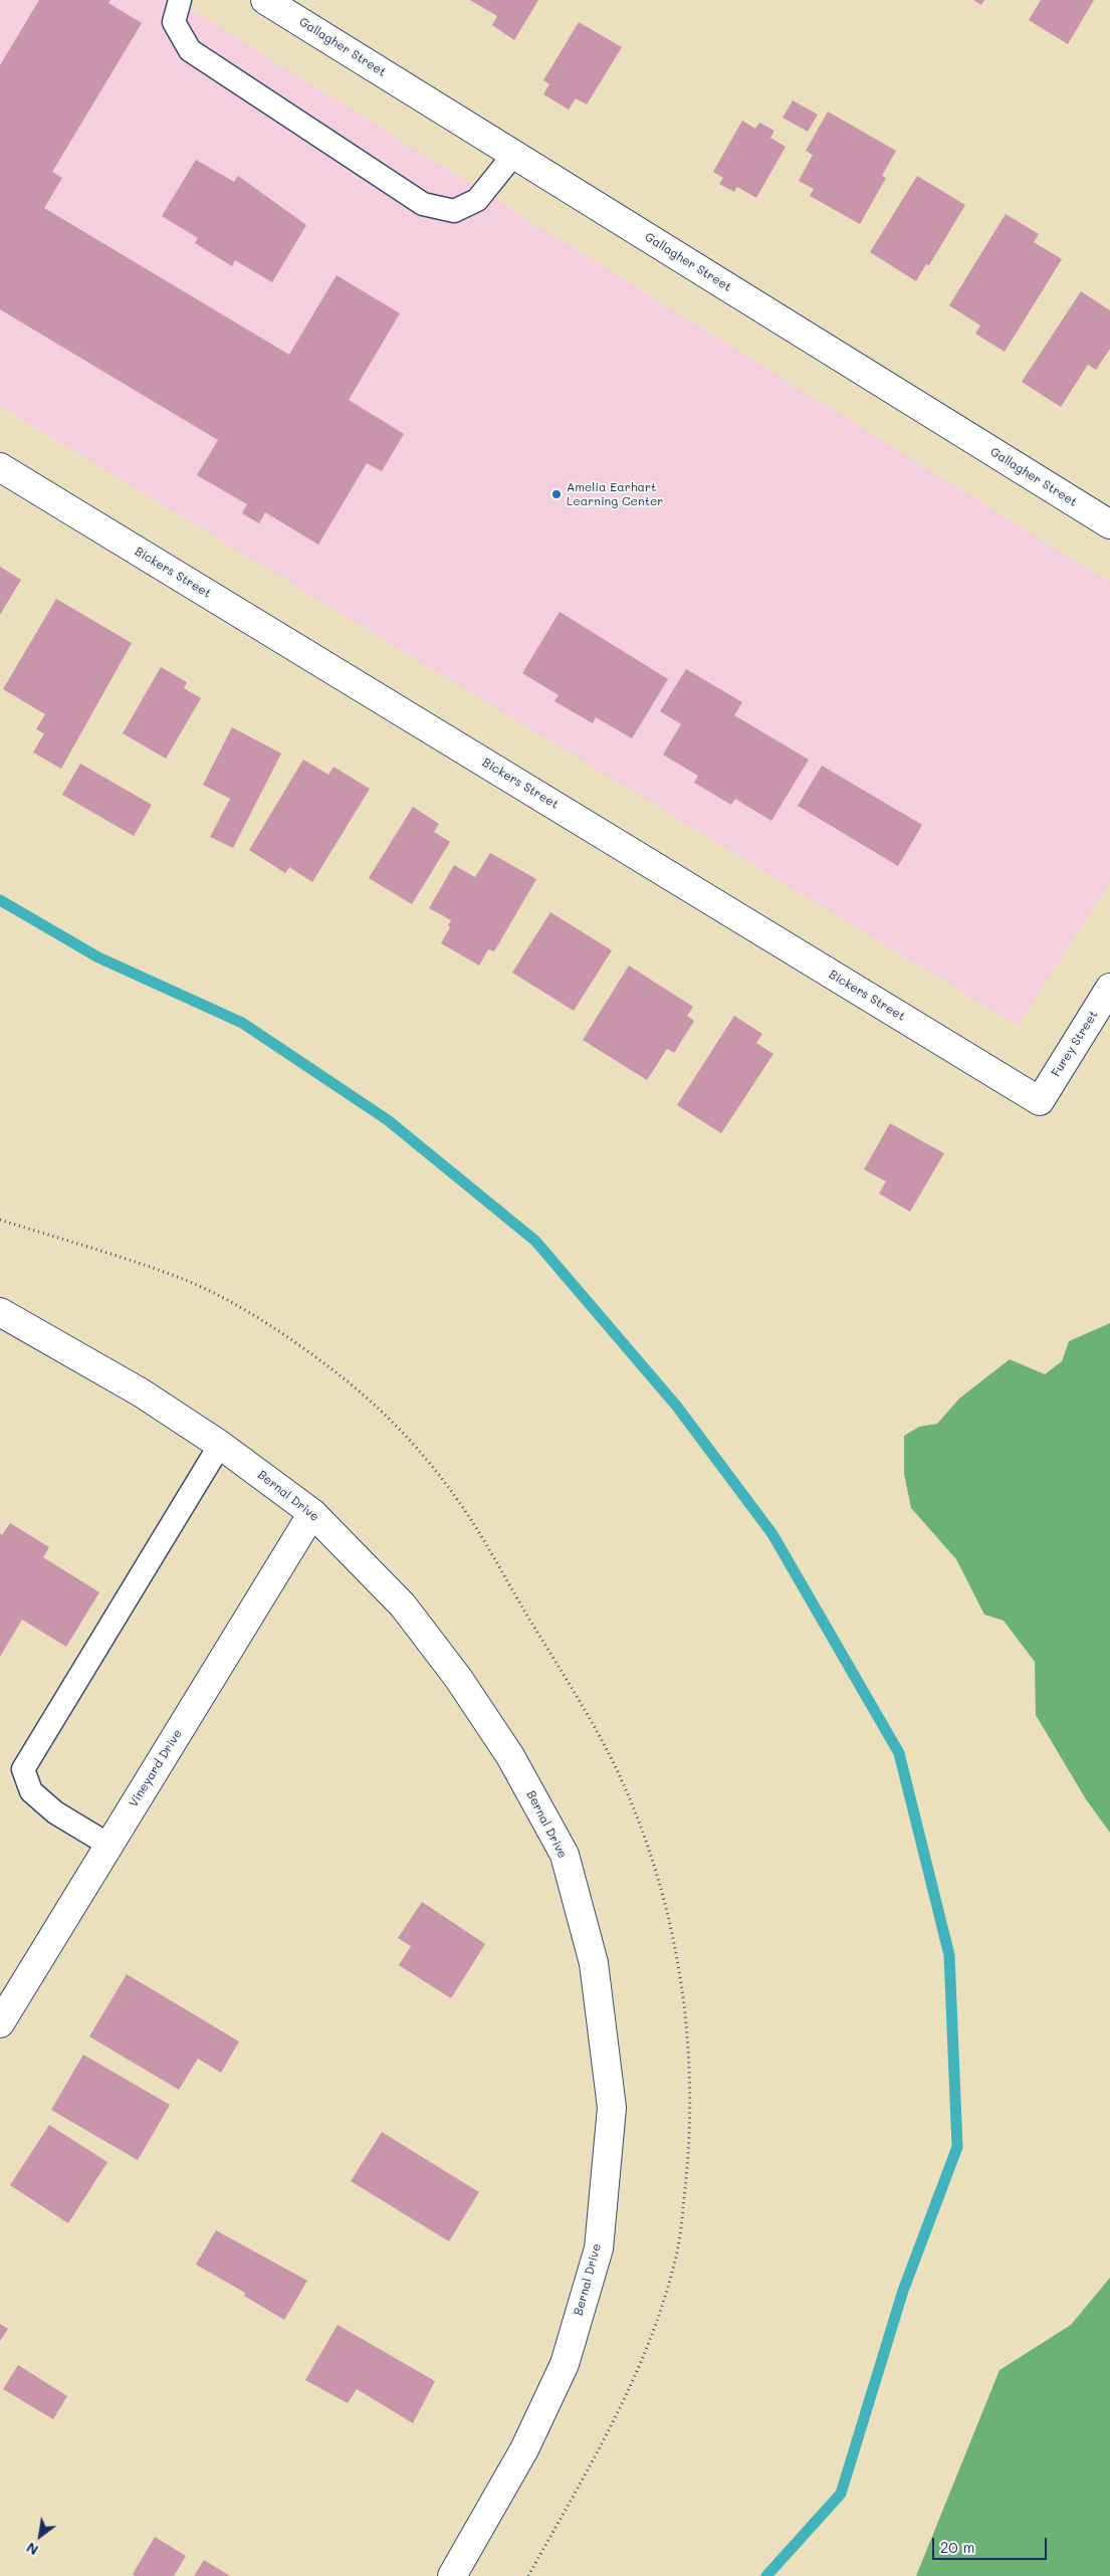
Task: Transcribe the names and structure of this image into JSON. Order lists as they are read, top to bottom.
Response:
{
  "streets": {
    "street": [
      "Gallagher Street",
      "Bickers Street",
      "Furey Street",
      "Bernal Drive",
      "Vineyard Drive"
    ]
  },
  "crossings": [
    ["Bickers Street", "Furey Street"],
    ["Bernal Drive", "Vineyard Drive"]
  ],
  "places": ["Amelia Earhart Learning Center"],
  "scale_bar": "20 m",
  "north": "bottom left"
}
